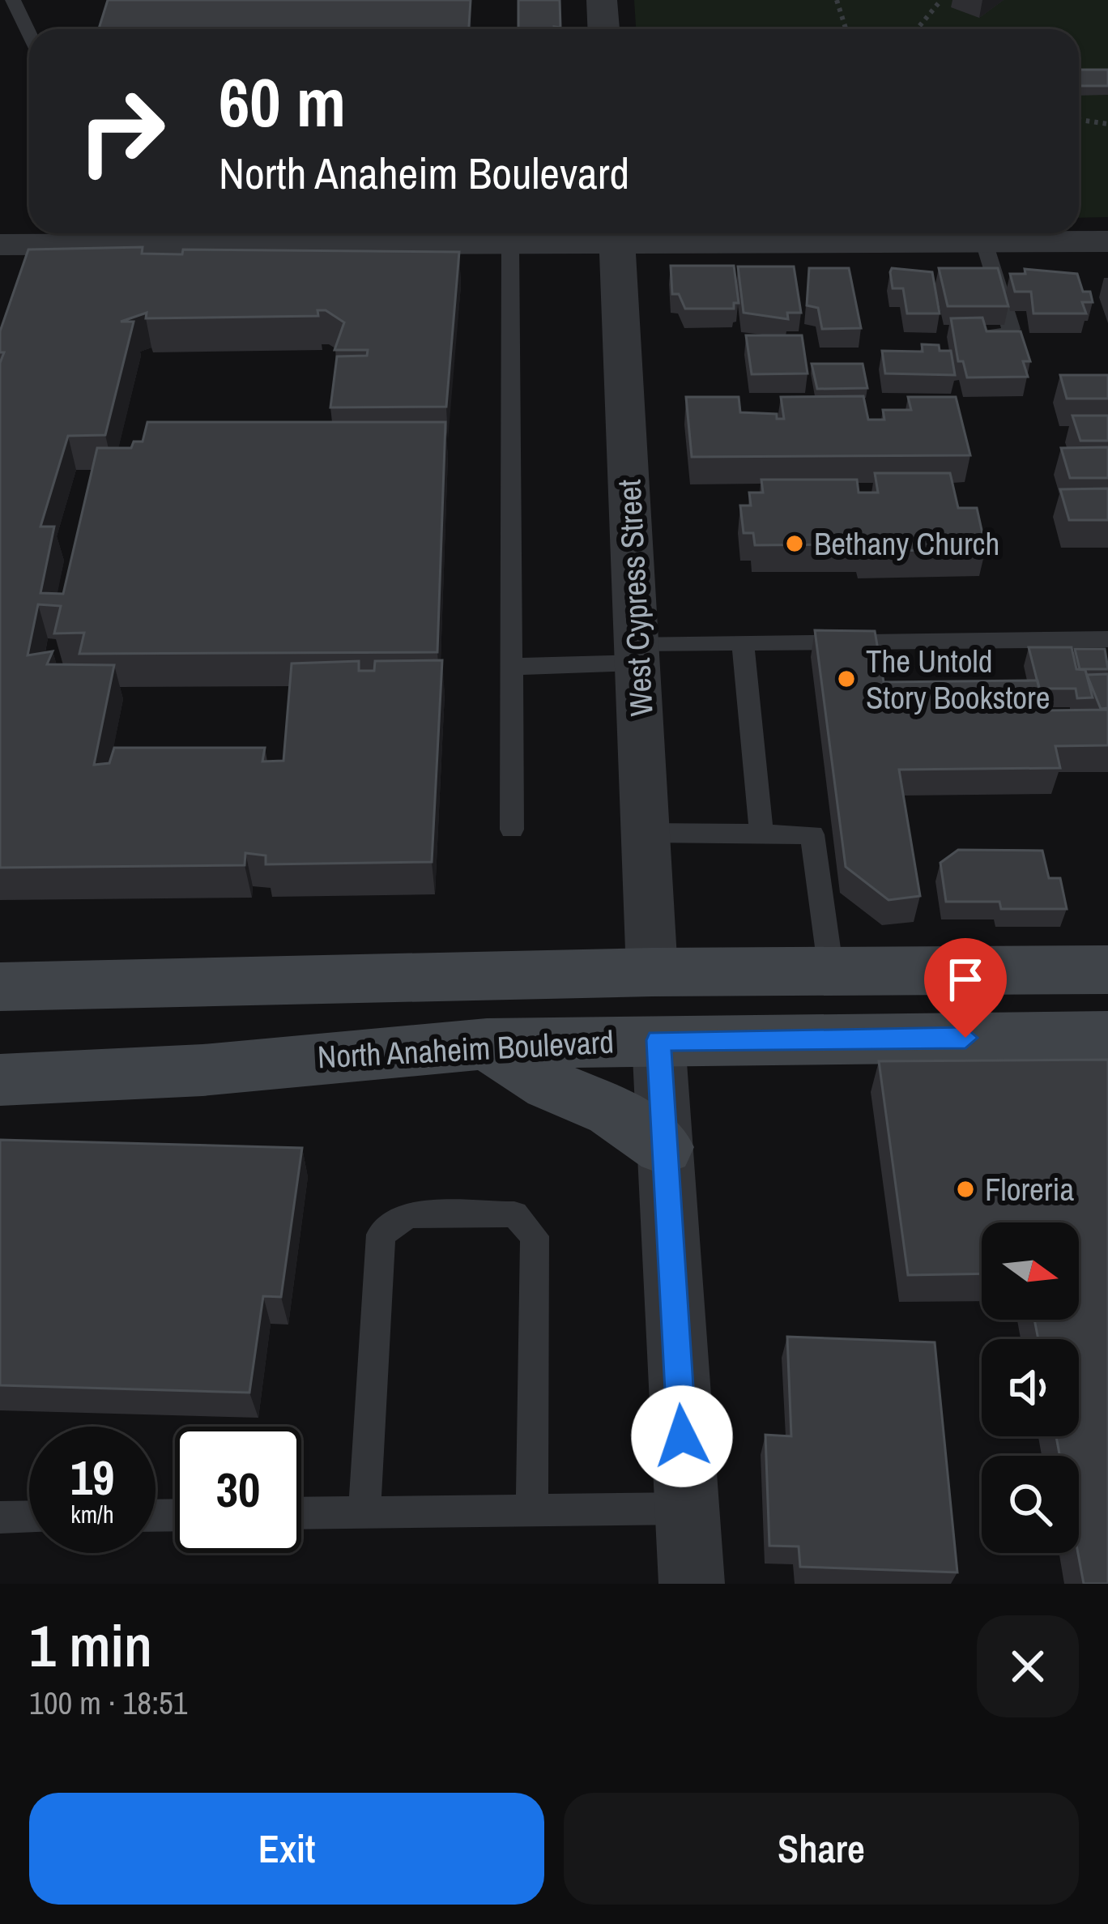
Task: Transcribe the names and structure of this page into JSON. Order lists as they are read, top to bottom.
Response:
{
  "streets": {
    "main road": ["North Anaheim Boulevard"],
    "street": ["West Cypress Street"]
  },
  "places": ["Bethany Church", "The Untold Story Bookstore", "Floreria"],
  "north": "right",
  "page": {
    "turn": ["60 m", "North Anaheim Boulevard"],
    "speed": "19 km/h",
    "limit": "30",
    "heading": ["1 min", "100 m · 18:51"],
    "buttons": ["Exit", "Share"]
  }
}
